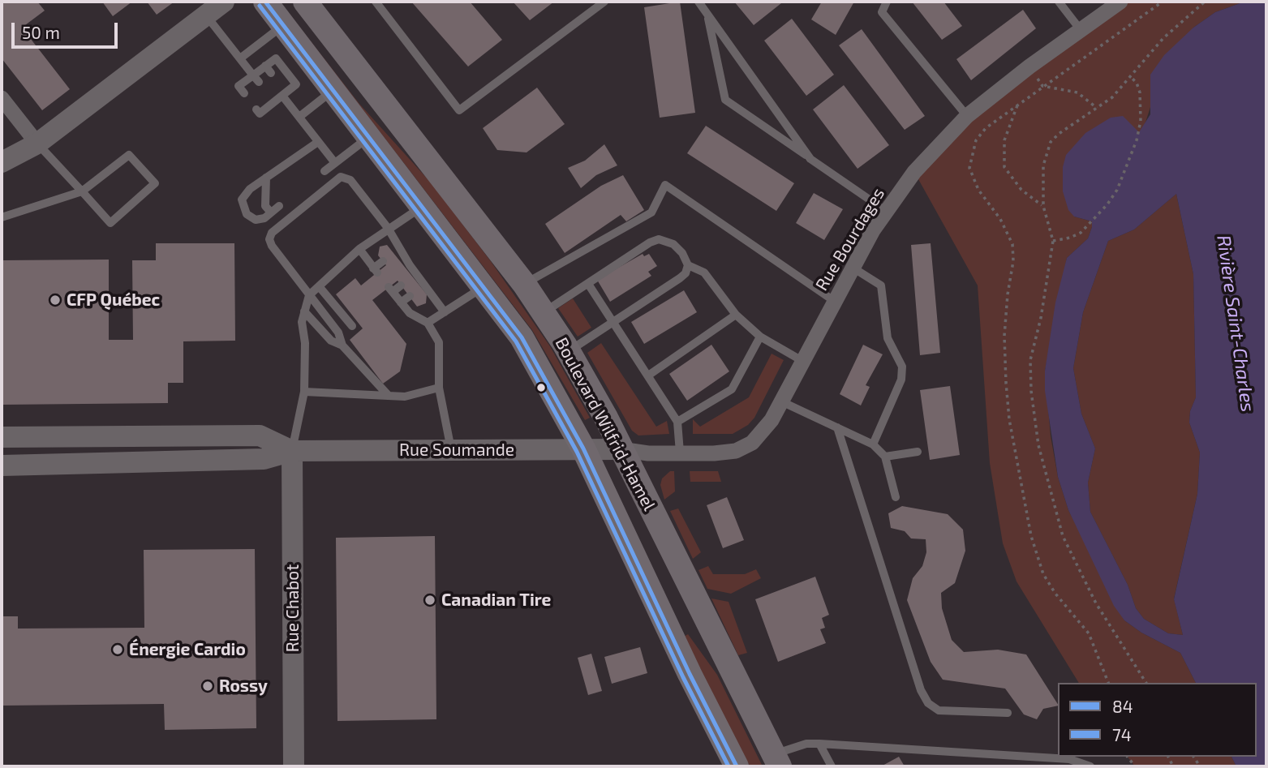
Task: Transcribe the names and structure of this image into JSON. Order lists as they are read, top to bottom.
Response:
{
  "streets": {
    "main road": ["Boulevard Wilfrid-Hamel"],
    "street": ["Rue Bourdages", "Rue Soumande", "Rue Chabot"]
  },
  "crossings": [
    ["Rue Bourdages", "Boulevard Wilfrid-Hamel"],
    ["Rue Bourdages", "Rue Soumande"],
    ["Boulevard Wilfrid-Hamel", "Rue Soumande"],
    ["Rue Soumande", "Rue Chabot"]
  ],
  "water": ["Rivière Saint-Charles"],
  "places": [
    "CFP Québec",
    "Canadian Tire",
    "Énergie Cardio",
    "Rossy"
  ],
  "lines": ["transit line 84", "transit line 74"],
  "legend": ["84", "74"],
  "scale_bar": "50 m"
}
